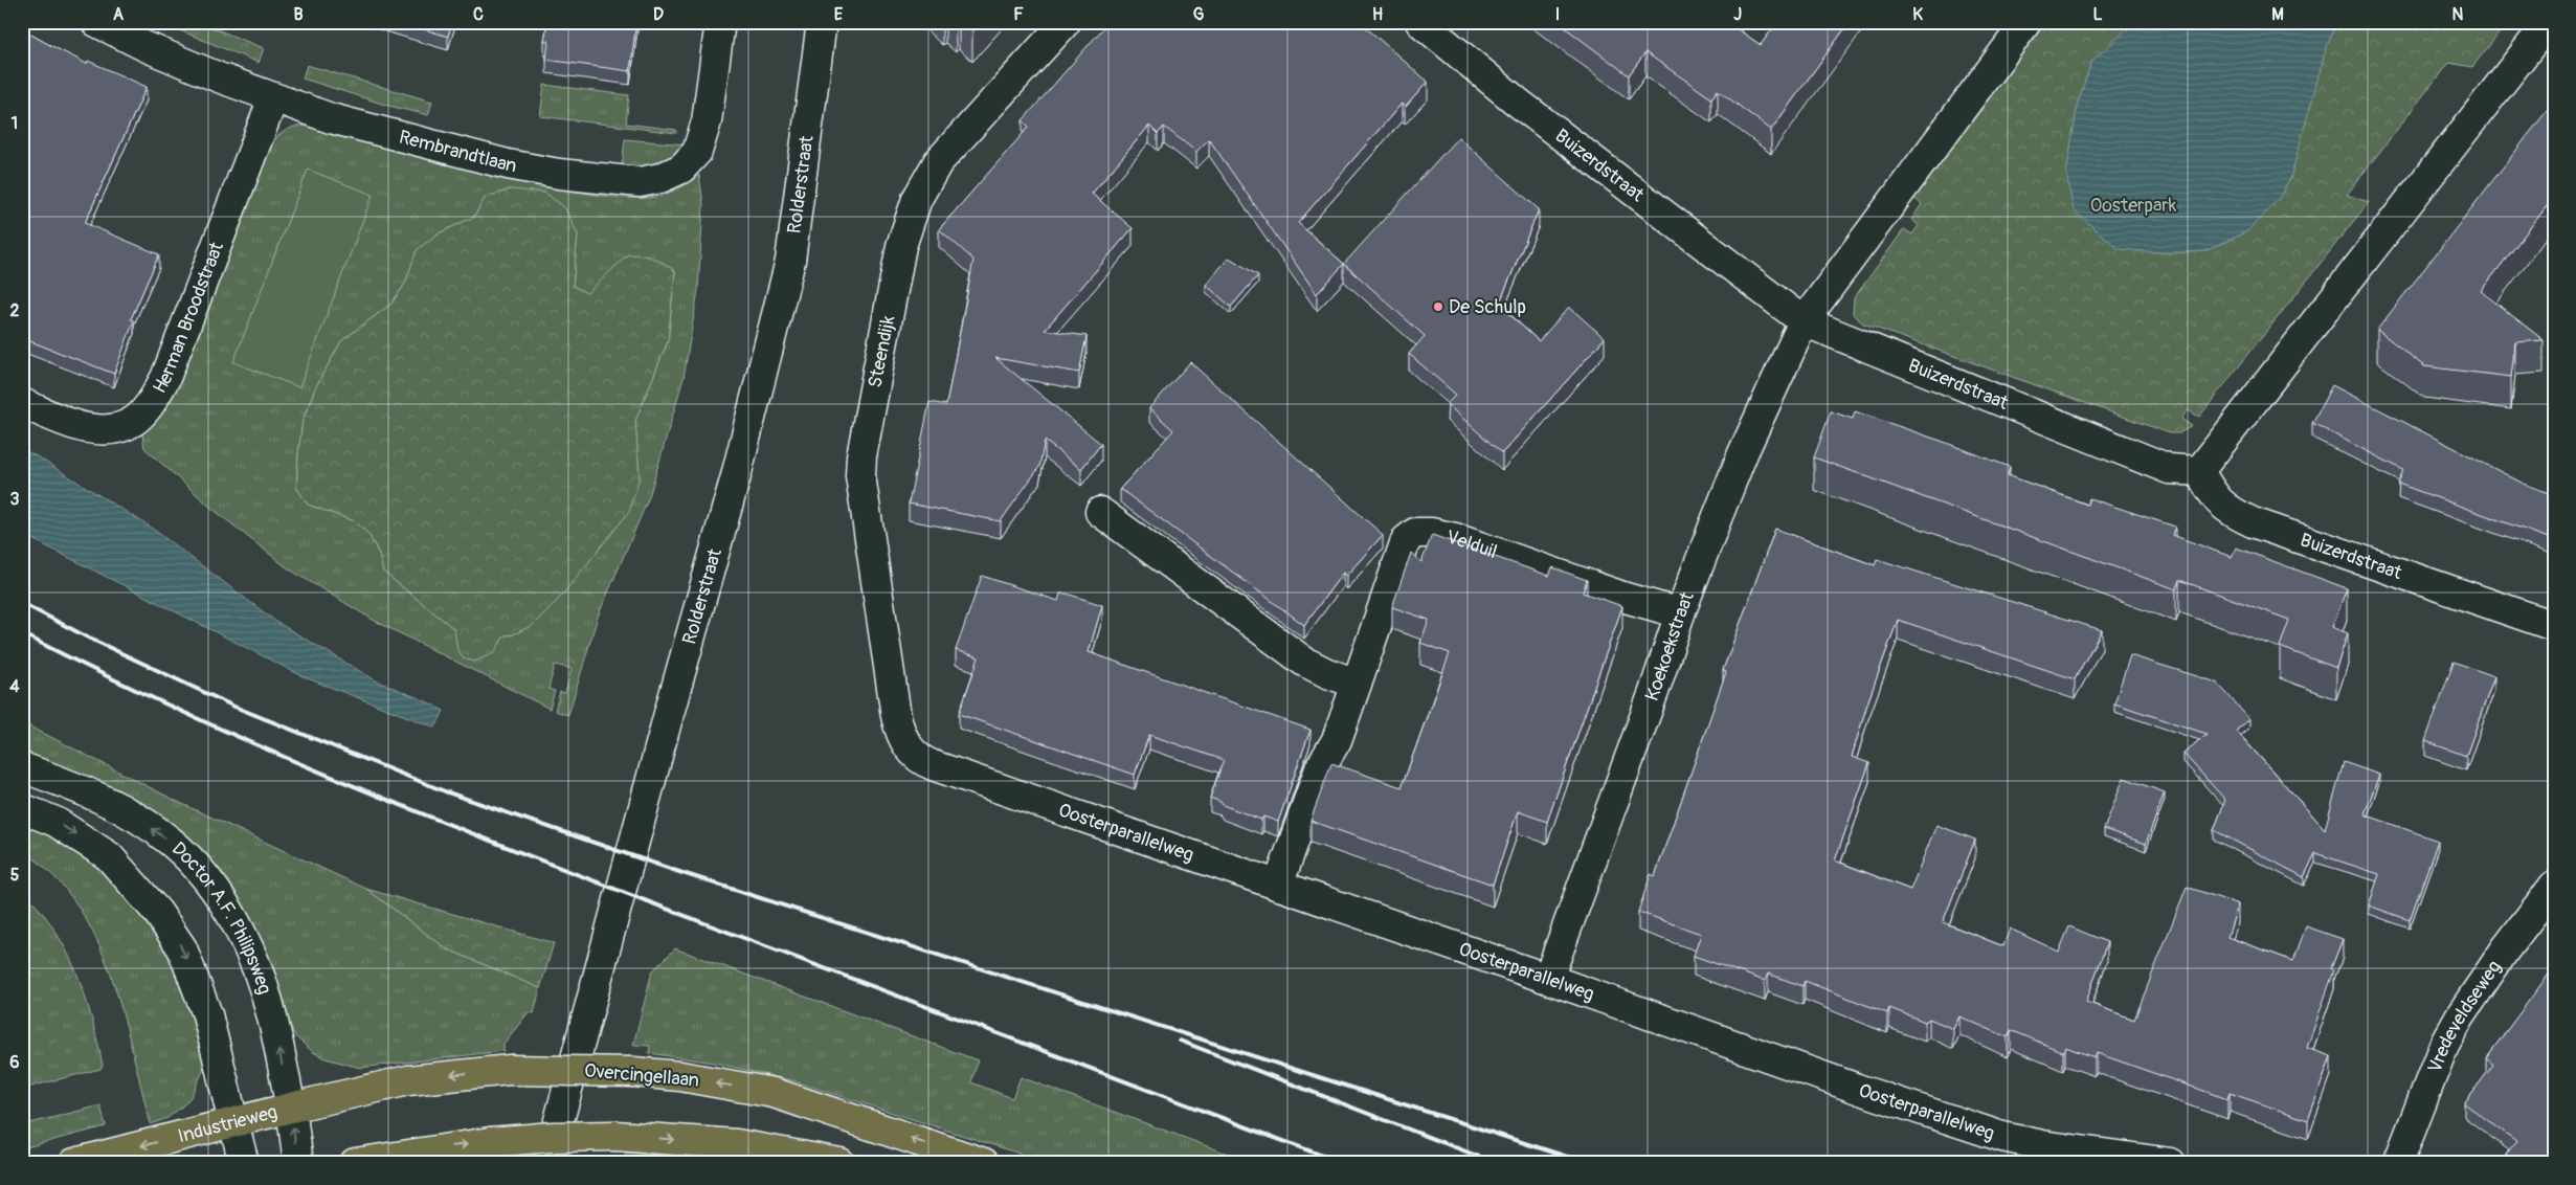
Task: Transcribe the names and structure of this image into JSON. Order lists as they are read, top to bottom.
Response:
{
  "streets": {
    "main road": ["Overcingellaan", "Industrieweg"],
    "street": [
      "Rembrandtlaan",
      "Buizerdstraat",
      "Rolderstraat",
      "Herman Broodstraat",
      "Steendijk",
      "Velduil",
      "Koekoekstraat",
      "Oosterparallelweg",
      "Doctor A.F. Philipsweg",
      "Vredeveldseweg"
    ]
  },
  "crossings": [
    ["Rembrandtlaan", "Herman Broodstraat"],
    ["Buizerdstraat", "Koekoekstraat"],
    ["Steendijk", "Oosterparallelweg"],
    ["Velduil", "Koekoekstraat"],
    ["Velduil", "Oosterparallelweg"],
    ["Koekoekstraat", "Oosterparallelweg"],
    ["Doctor A.F. Philipsweg", "Overcingellaan"],
    ["Doctor A.F. Philipsweg", "Industrieweg"],
    ["Overcingellaan", "Industrieweg"]
  ],
  "one_way": ["Industrieweg"],
  "parks": ["Oosterpark"],
  "places": ["De Schulp"],
  "grid": {
    "columns": [
      "A",
      "B",
      "C",
      "D",
      "E",
      "F",
      "G",
      "H",
      "I",
      "J",
      "K",
      "L",
      "M",
      "N"
    ],
    "rows": [
      "1",
      "2",
      "3",
      "4",
      "5",
      "6"
    ]
  }
}
